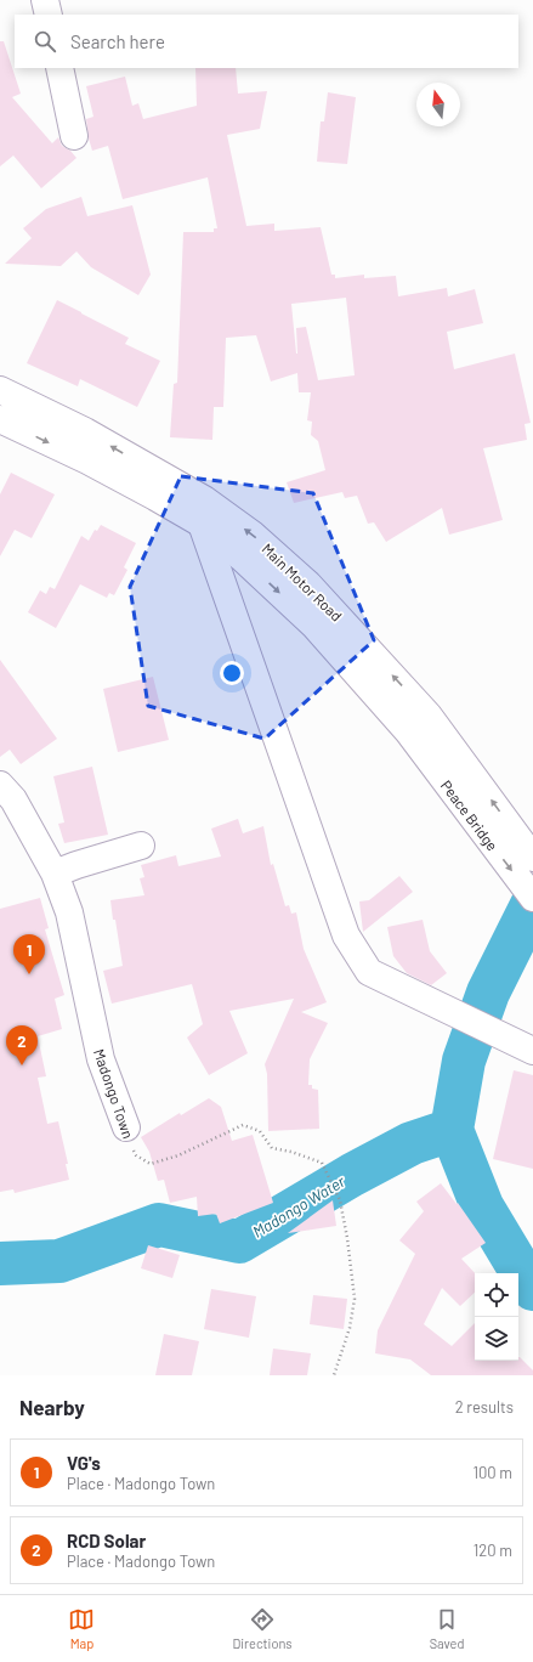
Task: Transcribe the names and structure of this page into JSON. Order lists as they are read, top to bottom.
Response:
{
  "streets": {
    "main road": ["Main Motor Road", "Peace Bridge", "Madongo Town"]
  },
  "crossings": [
    ["Main Motor Road", "Peace Bridge"]
  ],
  "water": ["Madongo Water"],
  "north": "top",
  "page": {
    "search": "Search here",
    "pins": ["1", "2"],
    "heading": ["Nearby", "2 results"],
    "list": [
      {
        "mark": "1",
        "name": "VG's",
        "note": "Place · Madongo Town",
        "value": "100 m"
      },
      {
        "mark": "2",
        "name": "RCD Solar",
        "note": "Place · Madongo Town",
        "value": "120 m"
      }
    ],
    "nav": ["Map", "Directions", "Saved"]
  }
}
